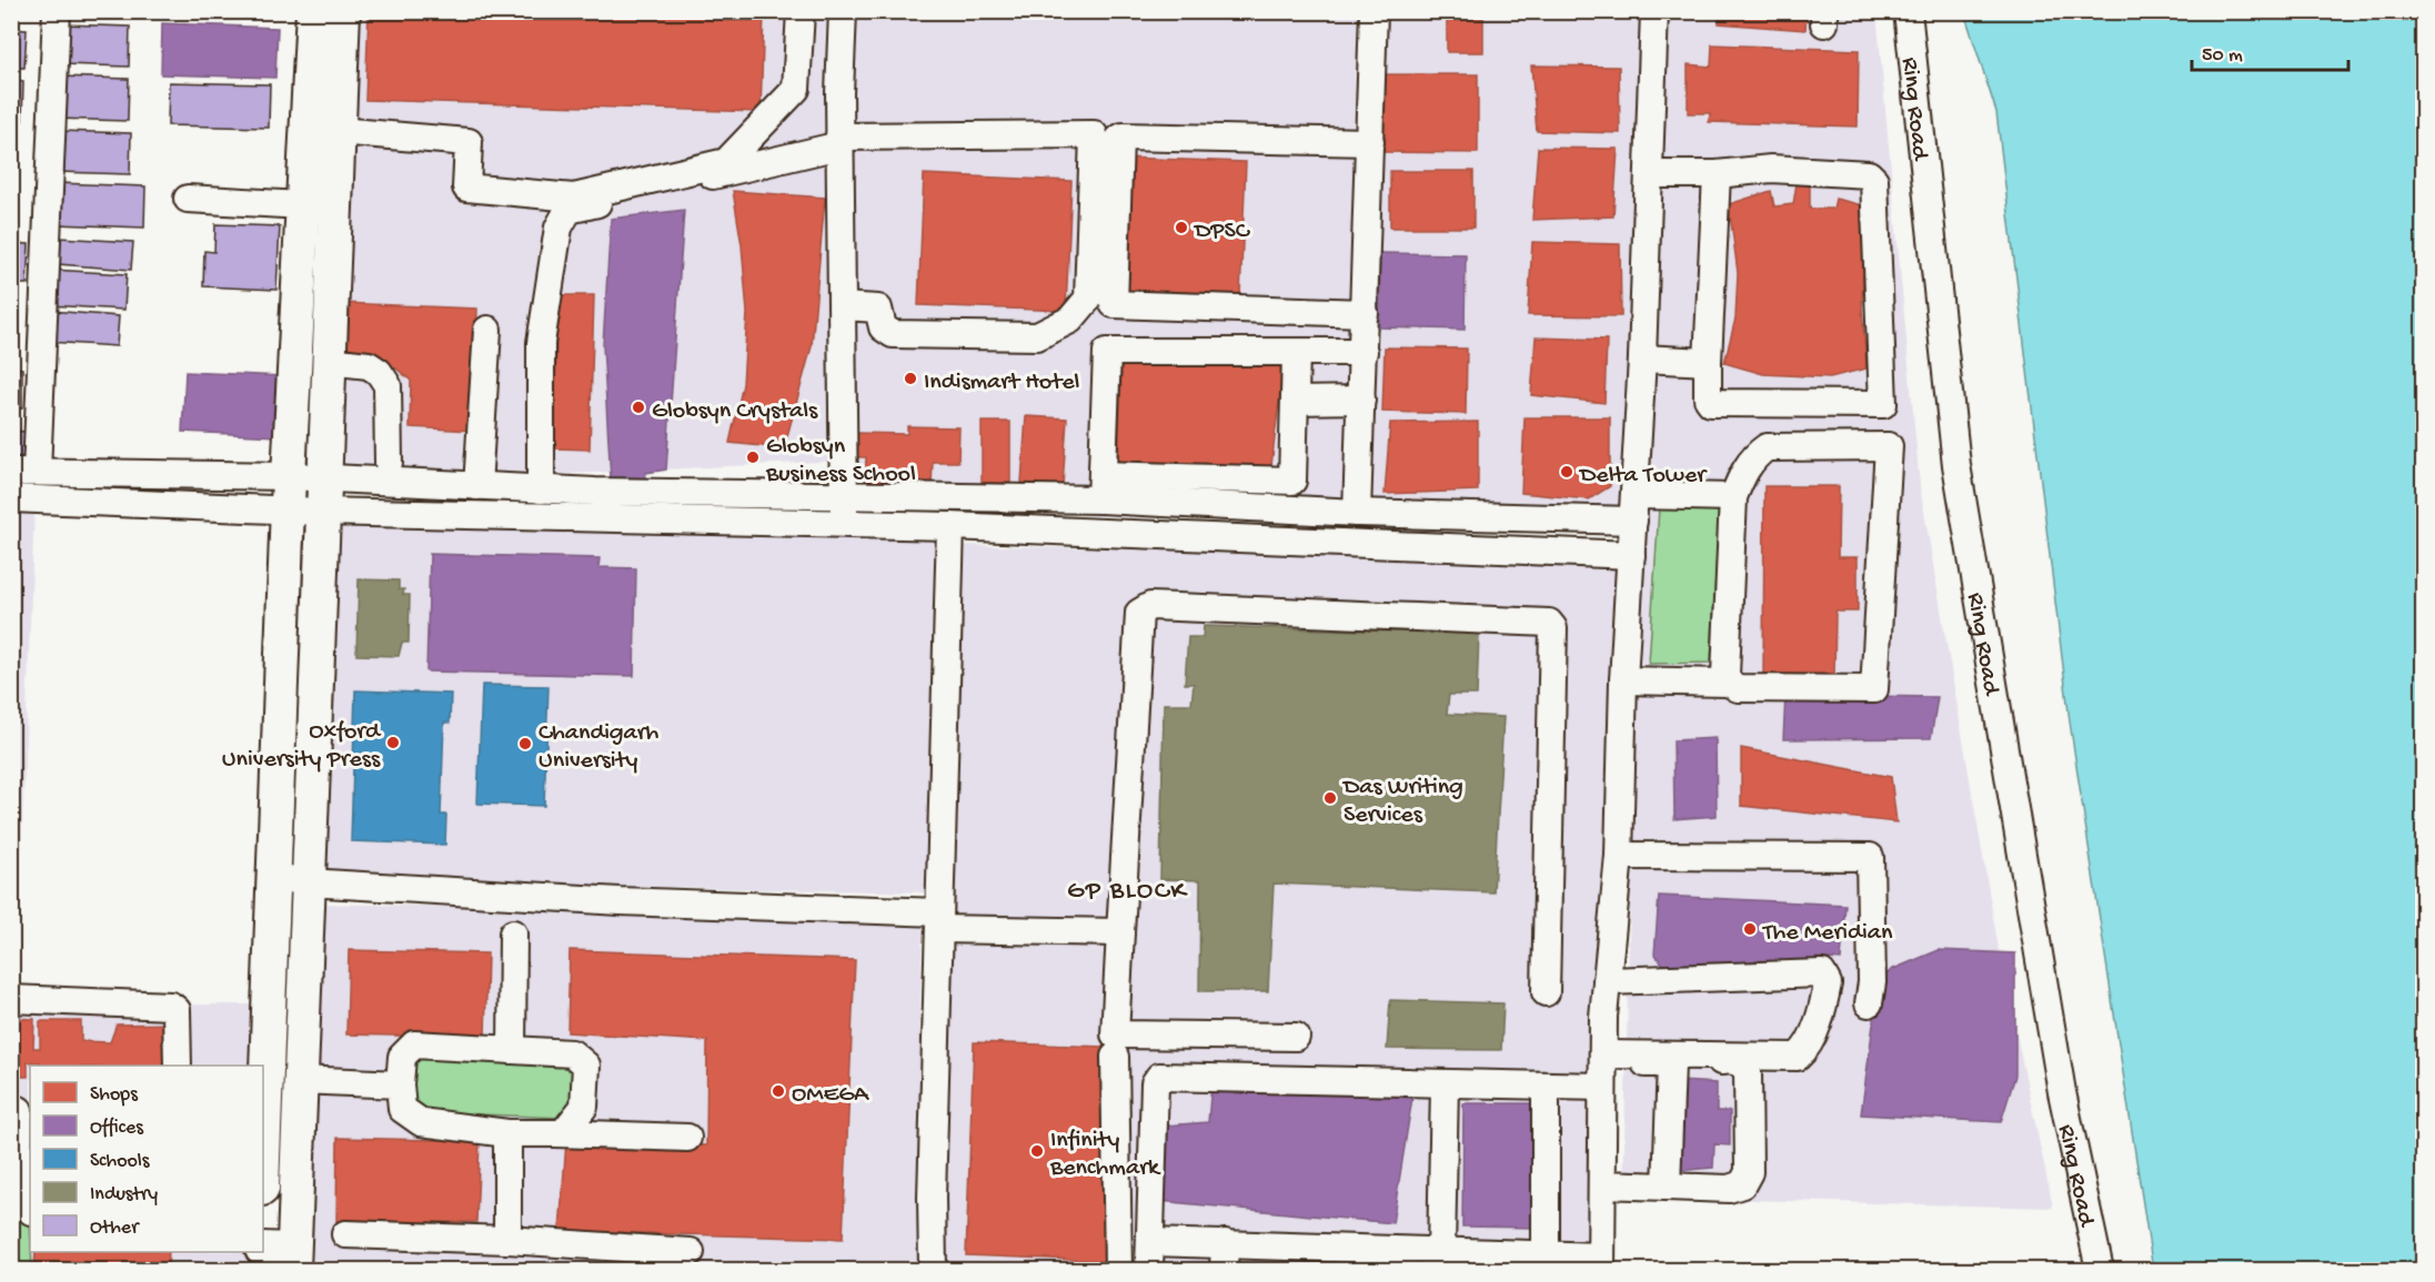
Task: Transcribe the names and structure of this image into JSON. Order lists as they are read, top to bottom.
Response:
{
  "streets": {
    "street": ["Ring Road"]
  },
  "districts": ["GP BLOCK"],
  "places": [
    "DPSC",
    "Indismart Hotel",
    "Globsyn Crystals",
    "Globsyn Business School",
    "Delta Tower",
    "Oxford University Press",
    "Chandigarh University",
    "Das Writing Services",
    "The Meridian",
    "OMEGA",
    "Infinity Benchmark"
  ],
  "legend": [
    "Shops",
    "Offices",
    "Schools",
    "Industry",
    "Other"
  ],
  "scale_bar": "50 m"
}
